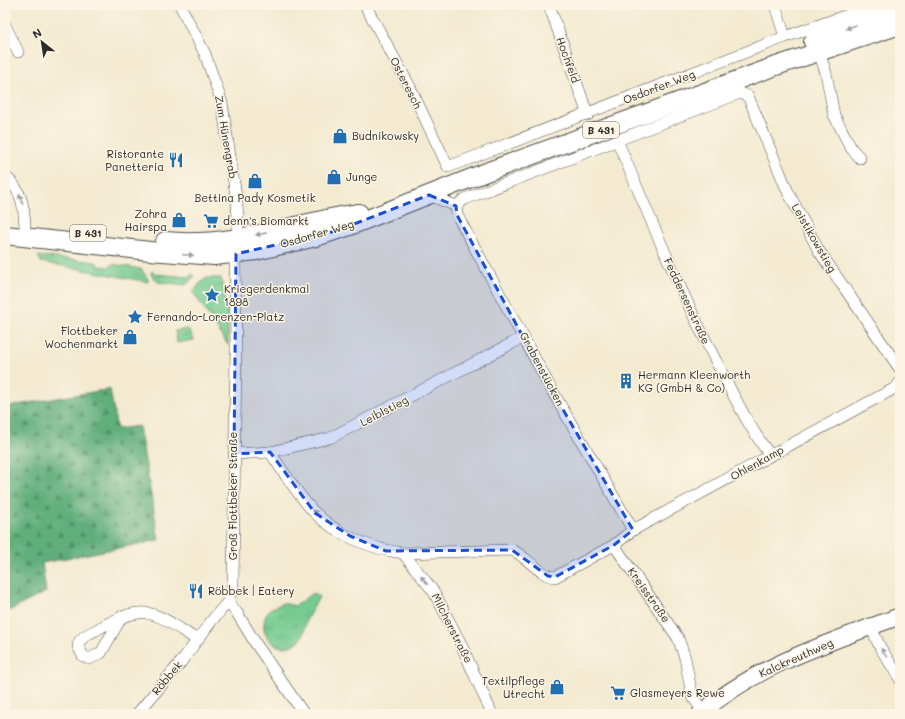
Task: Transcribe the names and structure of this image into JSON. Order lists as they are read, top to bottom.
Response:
{
  "streets": {
    "main road": ["Osdorfer Weg", "B 431"],
    "street": [
      "Hochfeld",
      "Osteresch",
      "Zum Hünengrab",
      "Leistikowstieg",
      "Feddersenstraße",
      "Grabenstücken",
      "Leiblstieg",
      "Ohlenkamp",
      "Groß Flottbeker Straße",
      "Kreisstraße",
      "Milcherstraße",
      "Kalckreuthweg",
      "Röbbek"
    ]
  },
  "crossings": [
    ["Hochfeld", "Osdorfer Weg"],
    ["Osteresch", "Osdorfer Weg"],
    ["Osdorfer Weg", "B 431"],
    ["Osdorfer Weg", "Zum Hünengrab"],
    ["Osdorfer Weg", "Groß Flottbeker Straße"],
    ["B 431", "Zum Hünengrab"],
    ["B 431", "Groß Flottbeker Straße"],
    ["Zum Hünengrab", "Groß Flottbeker Straße"],
    ["Leistikowstieg", "Feddersenstraße"],
    ["Feddersenstraße", "Ohlenkamp"],
    ["Grabenstücken", "Leiblstieg"],
    ["Grabenstücken", "Ohlenkamp"],
    ["Leiblstieg", "Groß Flottbeker Straße"],
    ["Ohlenkamp", "Kreisstraße"],
    ["Groß Flottbeker Straße", "Röbbek"],
    ["Kreisstraße", "Kalckreuthweg"]
  ],
  "one_way": ["Milcherstraße"],
  "places": {
    "shop": [
      "Budnikowsky",
      "Junge",
      "Bettina Pady Kosmetik",
      "Zohra Hairspa",
      "Flottbeker Wochenmarkt",
      "Textilpflege Utrecht"
    ],
    "restaurant": ["Ristorante Panetteria", "Röbbek | Eatery"],
    "supermarket": ["denn's Biomarkt", "Glasmeyers Rewe"],
    "place": ["Kriegerdenkmal 1898", "Fernando-Lorenzen-Platz"],
    "building": ["Hermann Kleenworth KG (GmbH & Co)"]
  },
  "north": "top left"
}
